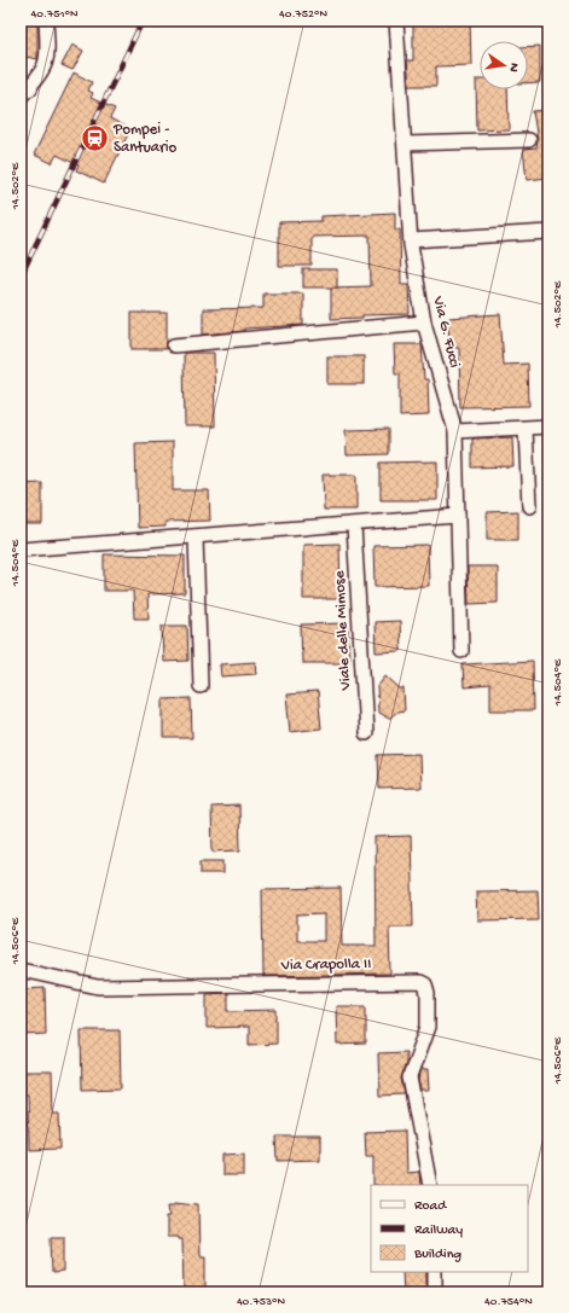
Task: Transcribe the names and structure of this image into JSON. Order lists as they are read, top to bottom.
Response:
{
  "streets": {
    "street": ["Via G. Fucci", "Viale delle Mimose", "Via Crapolla II"]
  },
  "places": {
    "station": ["Pompei - Santuario"]
  },
  "legend": ["Road", "Railway", "Building"],
  "north": "right",
  "coordinates": [
    "40.751°N",
    "40.752°N",
    "14.502°E",
    "14.504°E",
    "14.506°E",
    "40.753°N",
    "40.754°N"
  ]
}
